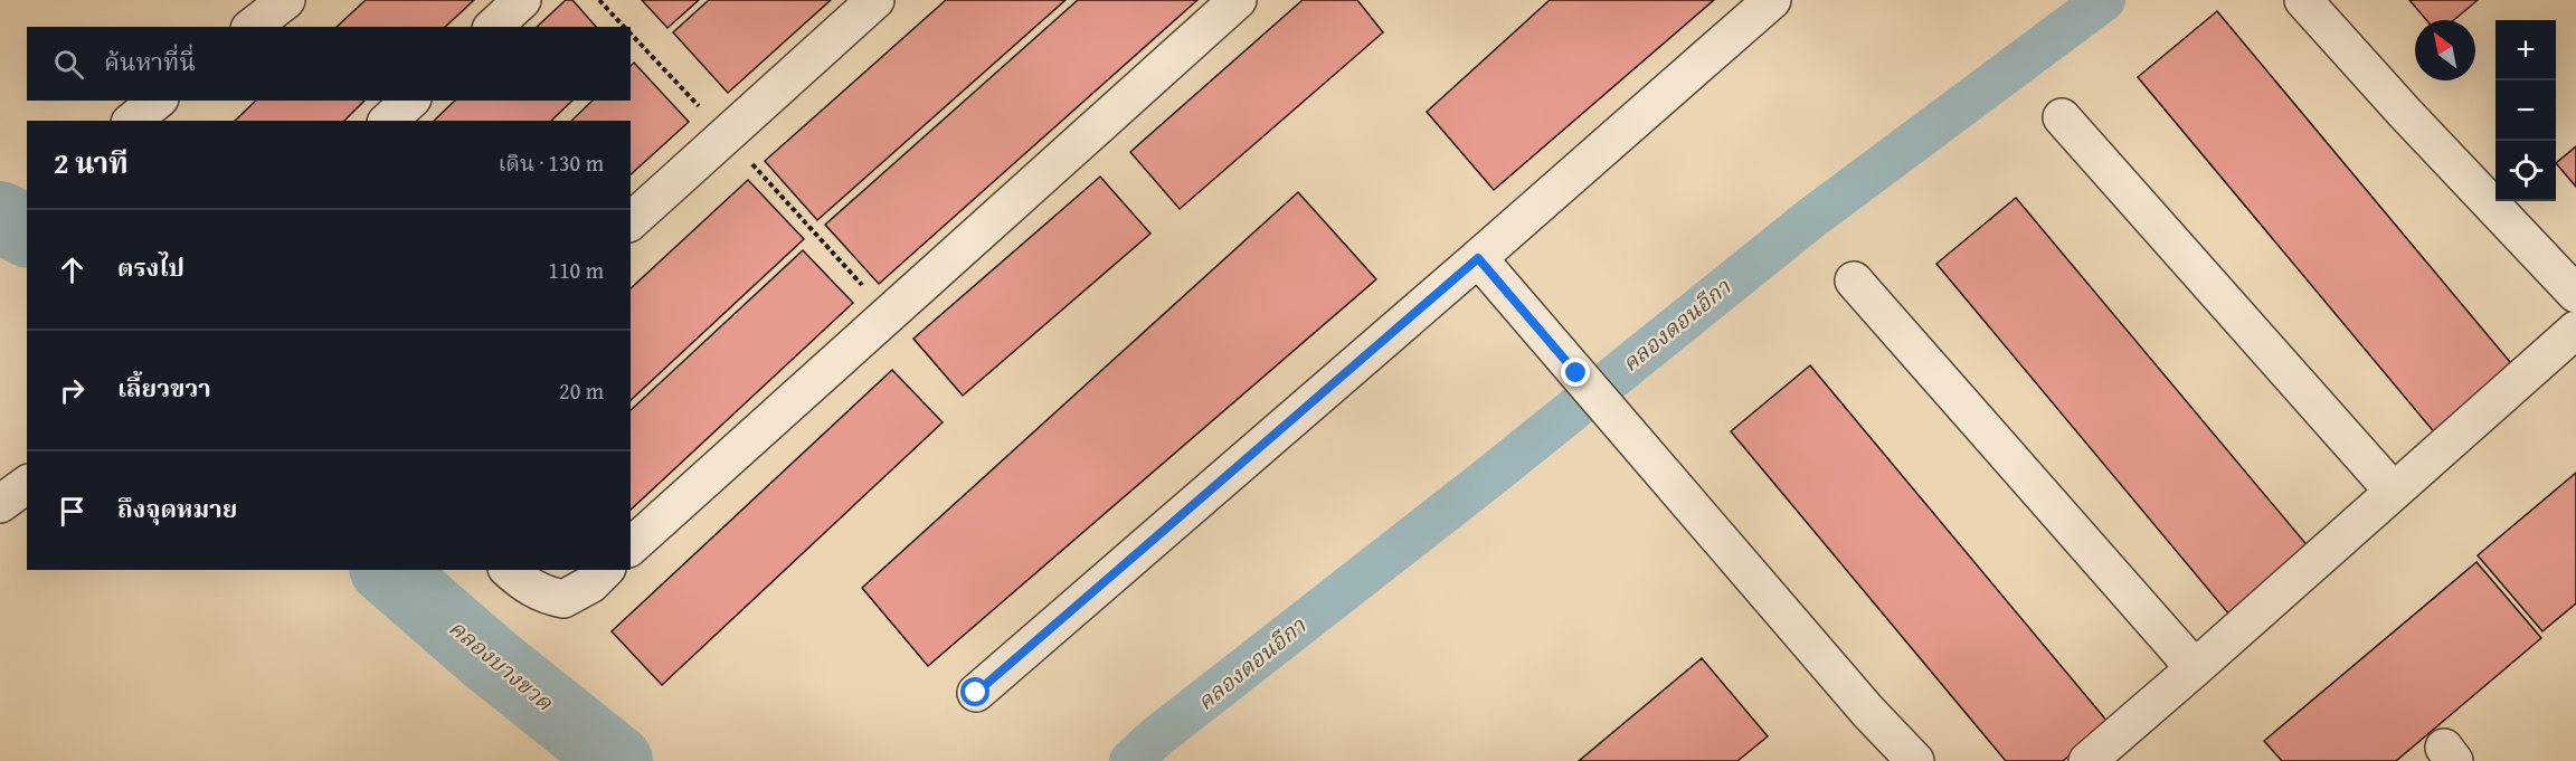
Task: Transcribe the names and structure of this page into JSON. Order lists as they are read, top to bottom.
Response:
{
  "water": ["คลองดอนอีกา", "คลองบางขวด"],
  "north": "top left",
  "page": {
    "map_buttons": ["+", "−"],
    "search": "ค้นหาที่นี่",
    "heading": ["2 นาที", "เดิน · 130 m"],
    "list": [
      ["ตรงไป", "110 m"],
      ["เลี้ยวขวา", "20 m"],
      "ถึงจุดหมาย"
    ]
  }
}
